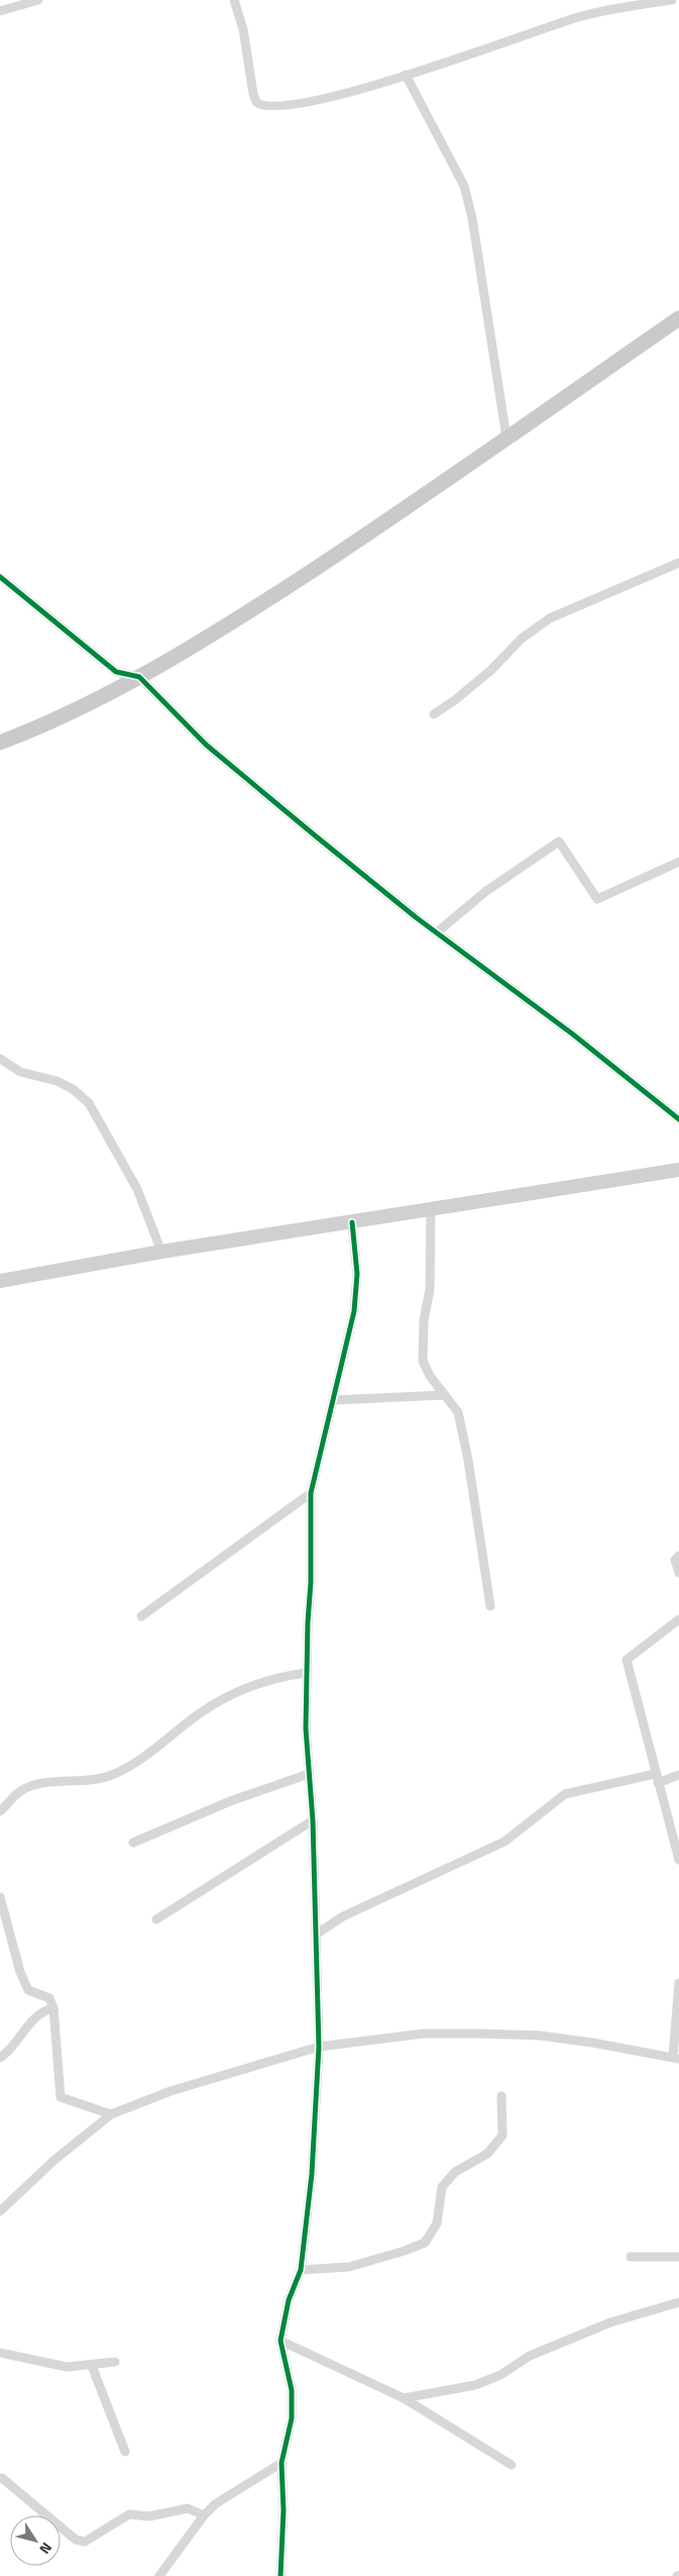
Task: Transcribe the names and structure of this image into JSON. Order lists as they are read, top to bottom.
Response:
{
  "north": "bottom right"
}
